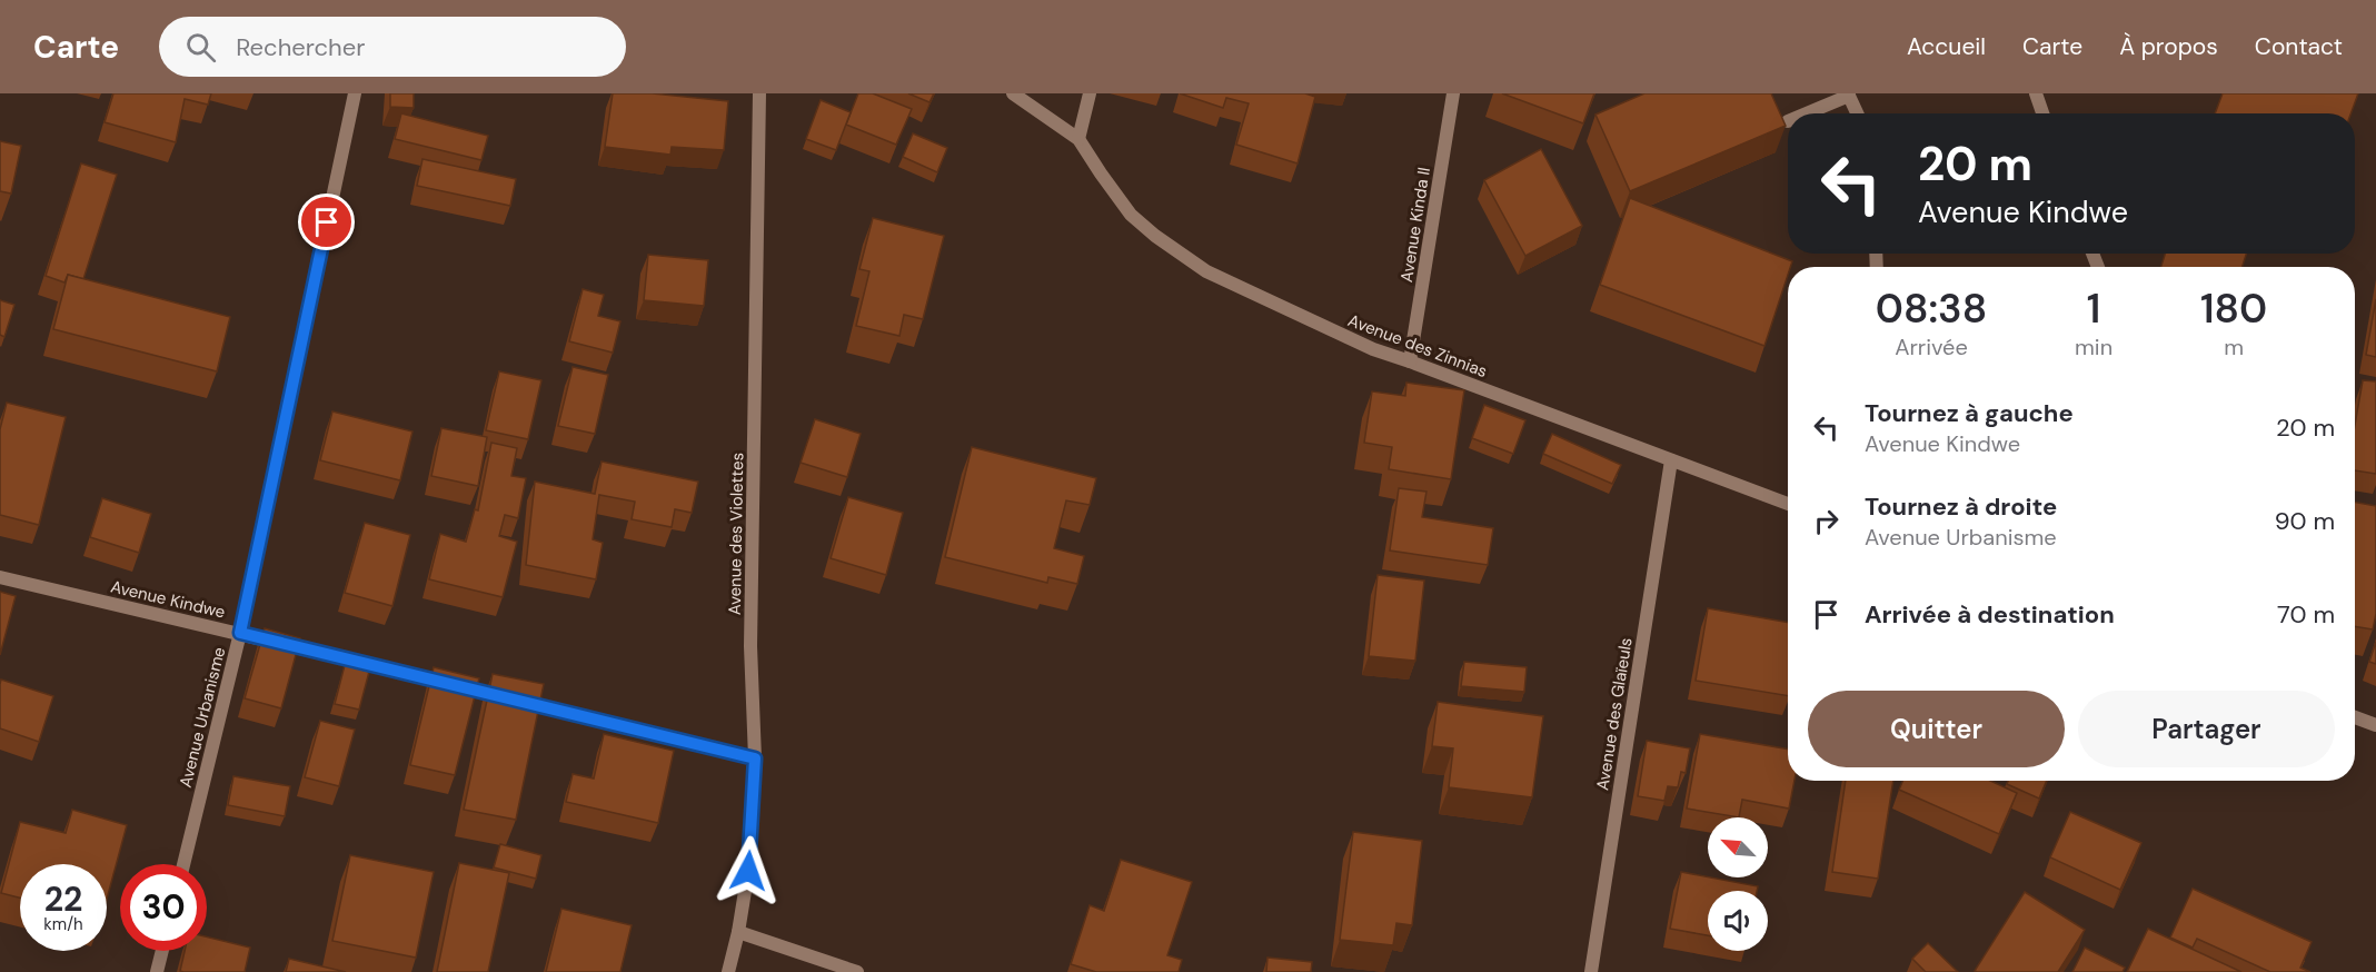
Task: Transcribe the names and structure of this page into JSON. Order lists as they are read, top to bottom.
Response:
{
  "streets": {
    "street": [
      "Avenue Kinda II",
      "Avenue des Zinnias",
      "Avenue des Violettes",
      "Avenue Kindwe",
      "Avenue des Glaïeuls",
      "Avenue Urbanisme"
    ]
  },
  "crossings": [
    ["Avenue Kinda II", "Avenue des Zinnias"],
    ["Avenue des Zinnias", "Avenue des Glaïeuls"],
    ["Avenue des Violettes", "Avenue Kindwe"],
    ["Avenue Kindwe", "Avenue Urbanisme"]
  ],
  "north": "top left",
  "page": {
    "header": "Carte",
    "search": "Rechercher",
    "nav": [
      "Accueil",
      "Carte",
      "À propos",
      "Contact"
    ],
    "turn": ["20 m", "Avenue Kindwe"],
    "eta": [
      "08:38",
      "Arrivée",
      "1",
      "min",
      "180",
      "m"
    ],
    "list": [
      {
        "name": "Tournez à gauche",
        "note": "Avenue Kindwe",
        "value": "20 m"
      },
      {
        "name": "Tournez à droite",
        "note": "Avenue Urbanisme",
        "value": "90 m"
      },
      {
        "name": "Arrivée à destination",
        "value": "70 m"
      }
    ],
    "buttons": ["Quitter", "Partager"],
    "speed": "22 km/h",
    "limit": "30"
  }
}
